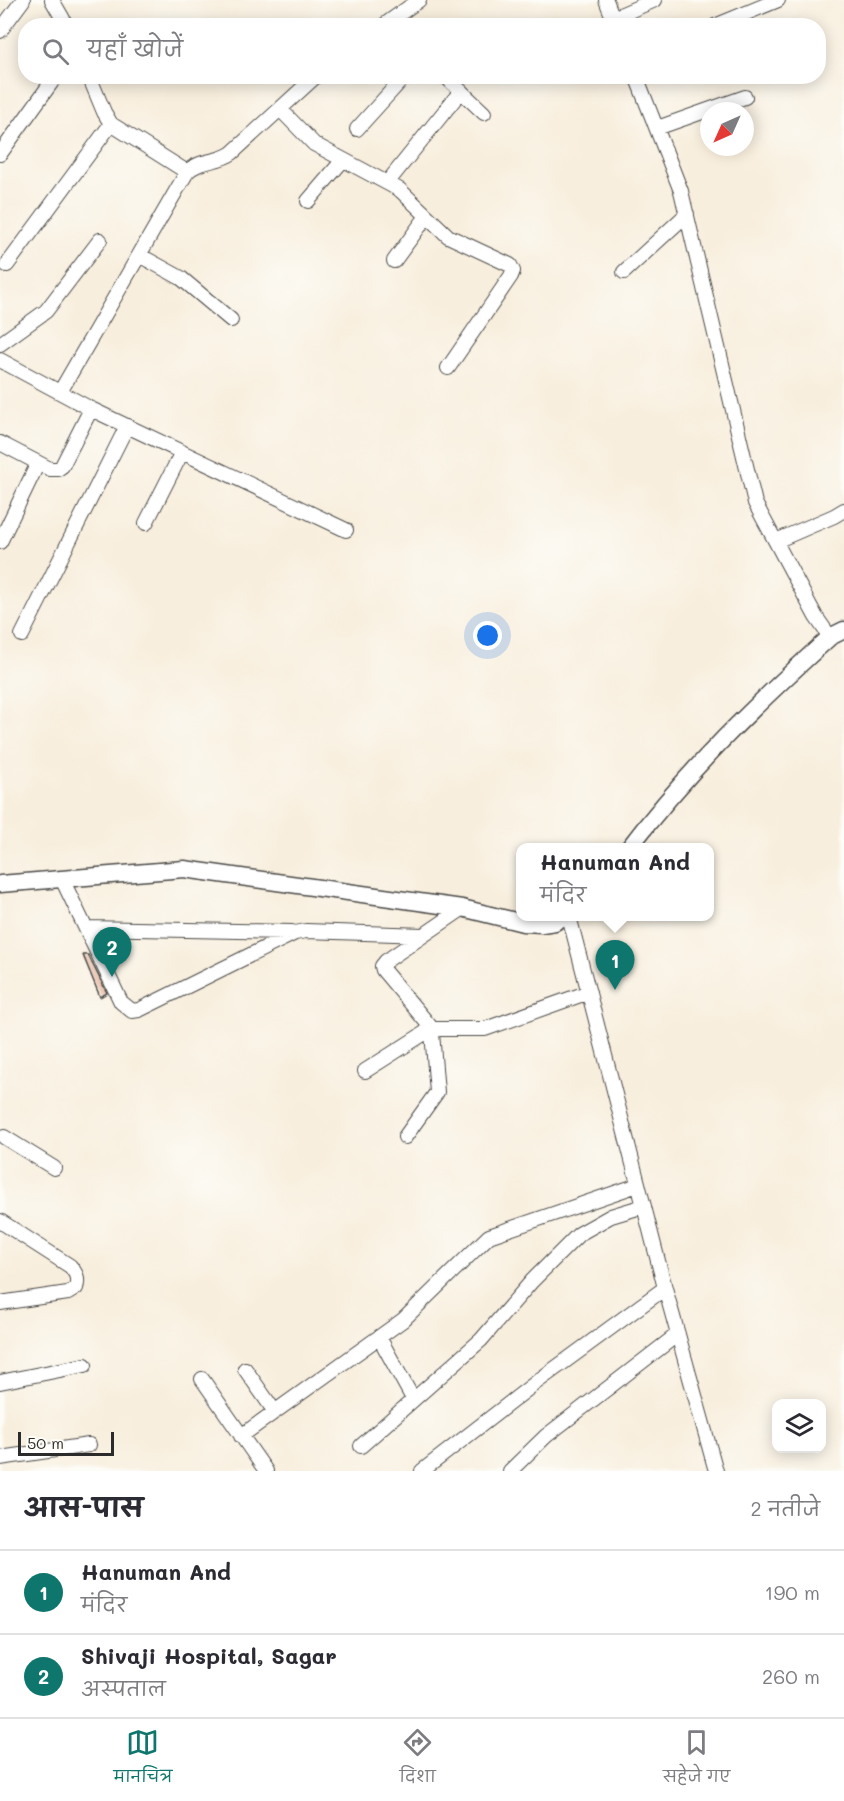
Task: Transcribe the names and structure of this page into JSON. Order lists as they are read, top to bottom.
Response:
{
  "scale_bar": "50 m",
  "north": "bottom left",
  "page": {
    "search": "यहाँ खोजें",
    "popup": ["Hanuman And", "मंदिर"],
    "pins": ["2", "1"],
    "scale": "50 m",
    "heading": ["आस-पास", "2 नतीजे"],
    "list": [
      {
        "mark": "1",
        "name": "Hanuman And",
        "note": "मंदिर",
        "value": "190 m"
      },
      {
        "mark": "2",
        "name": "Shivaji Hospital, Sagar",
        "note": "अस्पताल",
        "value": "260 m"
      }
    ],
    "nav": ["मानचित्र", "दिशा", "सहेजे गए"]
  }
}
